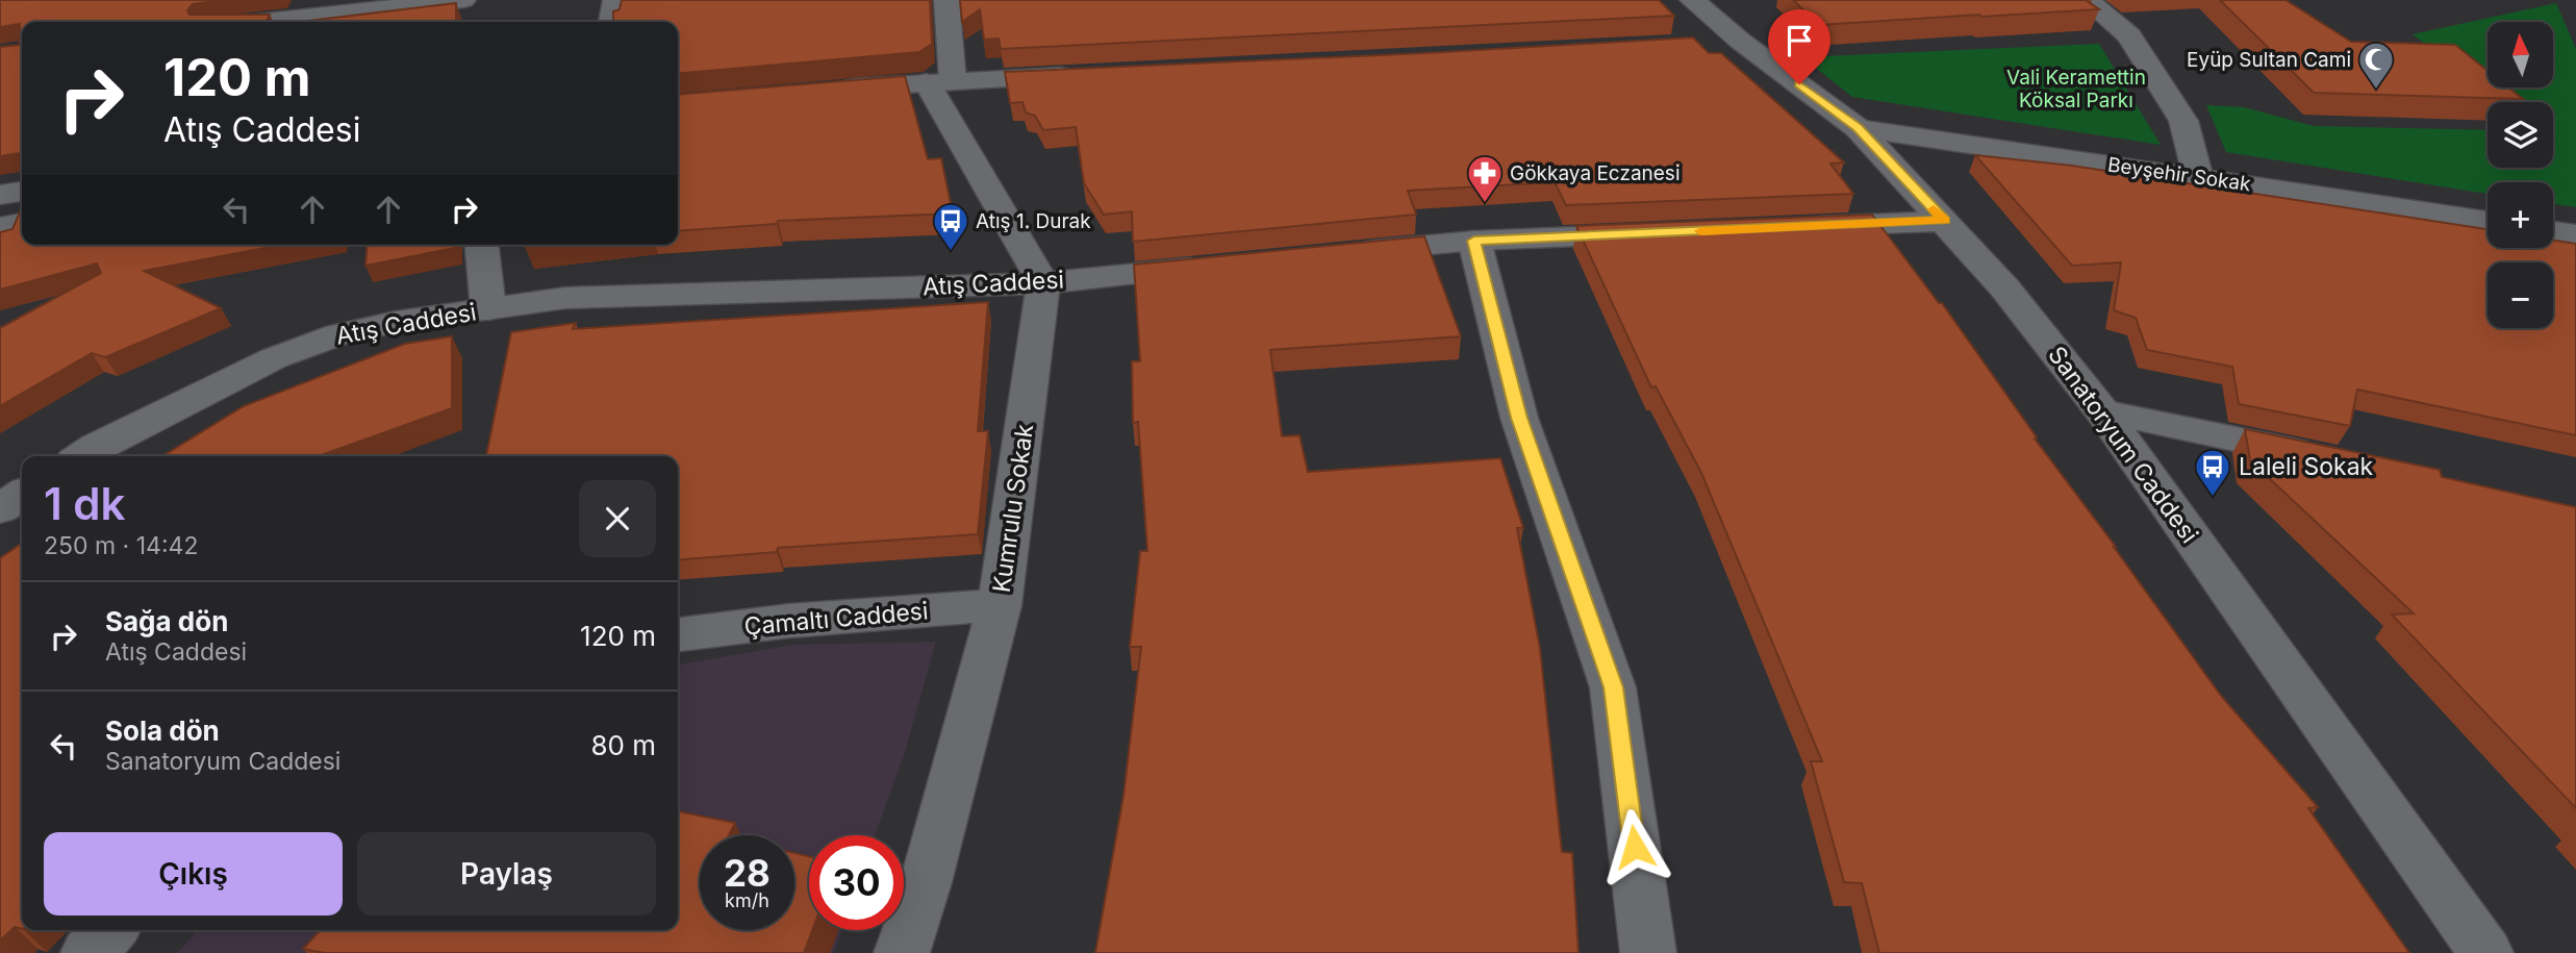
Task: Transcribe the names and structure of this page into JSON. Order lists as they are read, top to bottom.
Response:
{
  "streets": {
    "street": [
      "Beyşehir Sokak",
      "Atış Caddesi",
      "Sanatoryum Caddesi",
      "Kumrulu Sokak",
      "Çamaltı Caddesi"
    ]
  },
  "crossings": [
    ["Beyşehir Sokak", "Sanatoryum Caddesi"],
    ["Atış Caddesi", "Kumrulu Sokak"],
    ["Kumrulu Sokak", "Çamaltı Caddesi"]
  ],
  "parks": ["Vali Keramettin Köksal Parkı"],
  "places": {
    "mosque": ["Eyüp Sultan Cami"],
    "pharmacy": ["Gökkaya Eczanesi"],
    "bus stop": ["Atış 1. Durak", "Laleli Sokak"]
  },
  "north": "top",
  "page": {
    "map_buttons": ["+", "−"],
    "turn": ["120 m", "Atış Caddesi"],
    "heading": ["1 dk", "250 m · 14:42"],
    "list": [
      {
        "name": "Sağa dön",
        "note": "Atış Caddesi",
        "value": "120 m"
      },
      {
        "name": "Sola dön",
        "note": "Sanatoryum Caddesi",
        "value": "80 m"
      }
    ],
    "buttons": ["Çıkış", "Paylaş"],
    "speed": "28 km/h",
    "limit": "30"
  }
}
